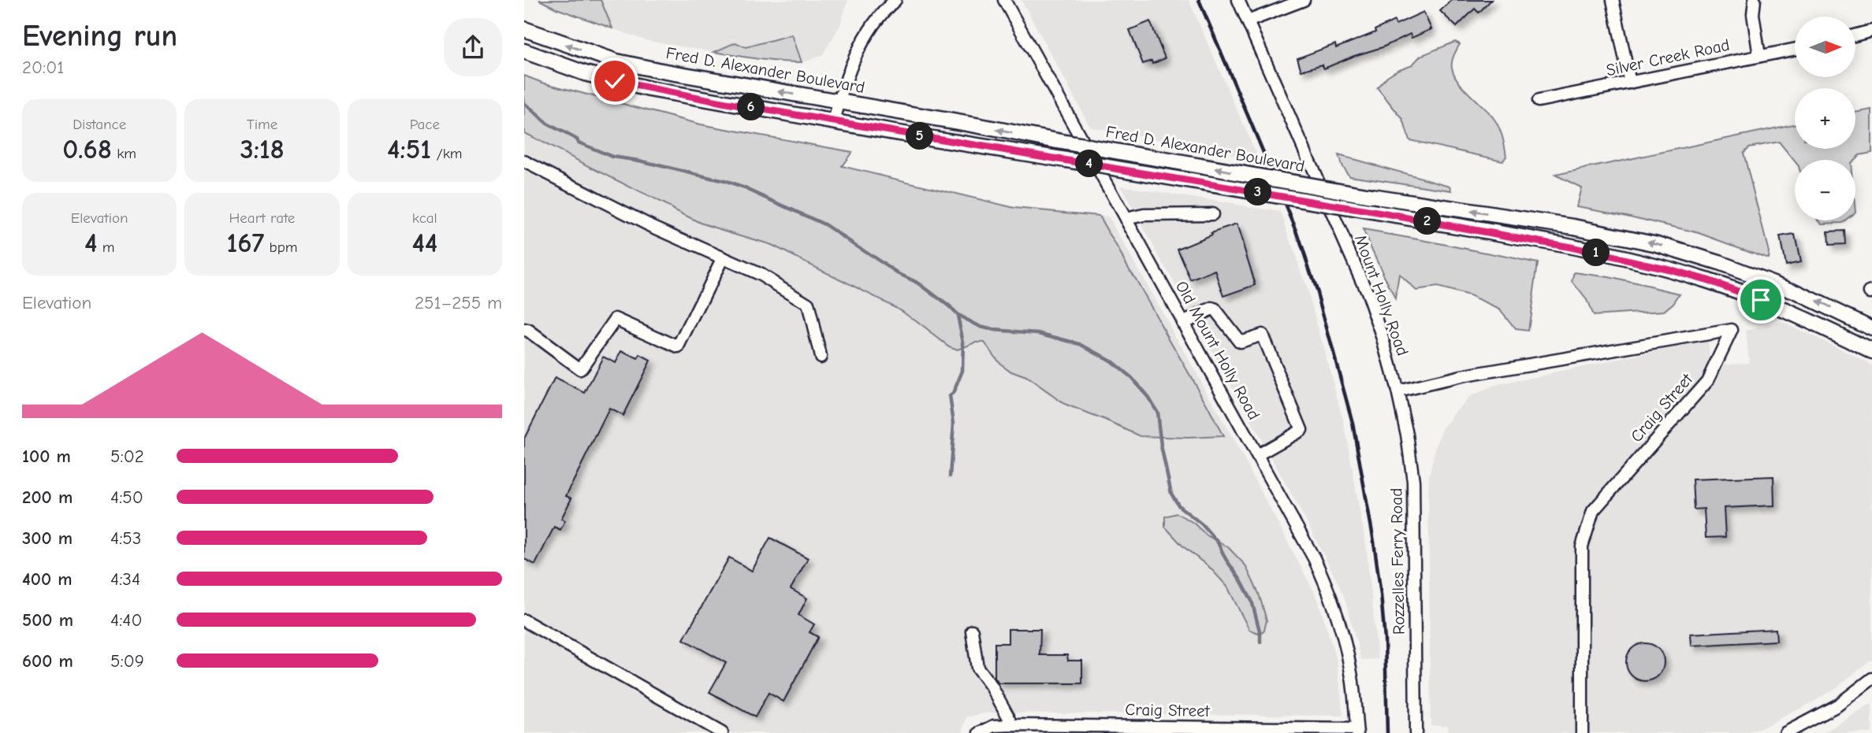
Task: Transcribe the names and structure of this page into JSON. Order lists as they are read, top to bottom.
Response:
{
  "streets": {
    "main road": ["Fred D. Alexander Boulevard"],
    "street": [
      "Silver Creek Road",
      "Mount Holly Road",
      "Old Mount Holly Road",
      "Craig Street",
      "Rozzelles Ferry Road"
    ]
  },
  "crossings": [
    ["Mount Holly Road", "Craig Street"],
    ["Mount Holly Road", "Rozzelles Ferry Road"],
    ["Old Mount Holly Road", "Craig Street"],
    ["Craig Street", "Rozzelles Ferry Road"]
  ],
  "north": "right",
  "page": {
    "heading": ["Evening run", "20:01"],
    "map_buttons": ["+", "−"],
    "pins": [
      "6",
      "5",
      "4",
      "3",
      "2",
      "1"
    ],
    "stats": [
      ["Distance", "0.68 km"],
      ["Time", "3:18"],
      ["Pace", "4:51 /km"],
      ["Elevation", "4 m"],
      ["Heart rate", "167 bpm"],
      ["kcal", "44"]
    ],
    "chart": ["Elevation", "251–255 m"],
    "list": [
      {
        "name": "100 m",
        "note": "5:02"
      },
      {
        "name": "200 m",
        "note": "4:50"
      },
      {
        "name": "300 m",
        "note": "4:53"
      },
      {
        "name": "400 m",
        "note": "4:34"
      },
      {
        "name": "500 m",
        "note": "4:40"
      },
      {
        "name": "600 m",
        "note": "5:09"
      }
    ]
  }
}
